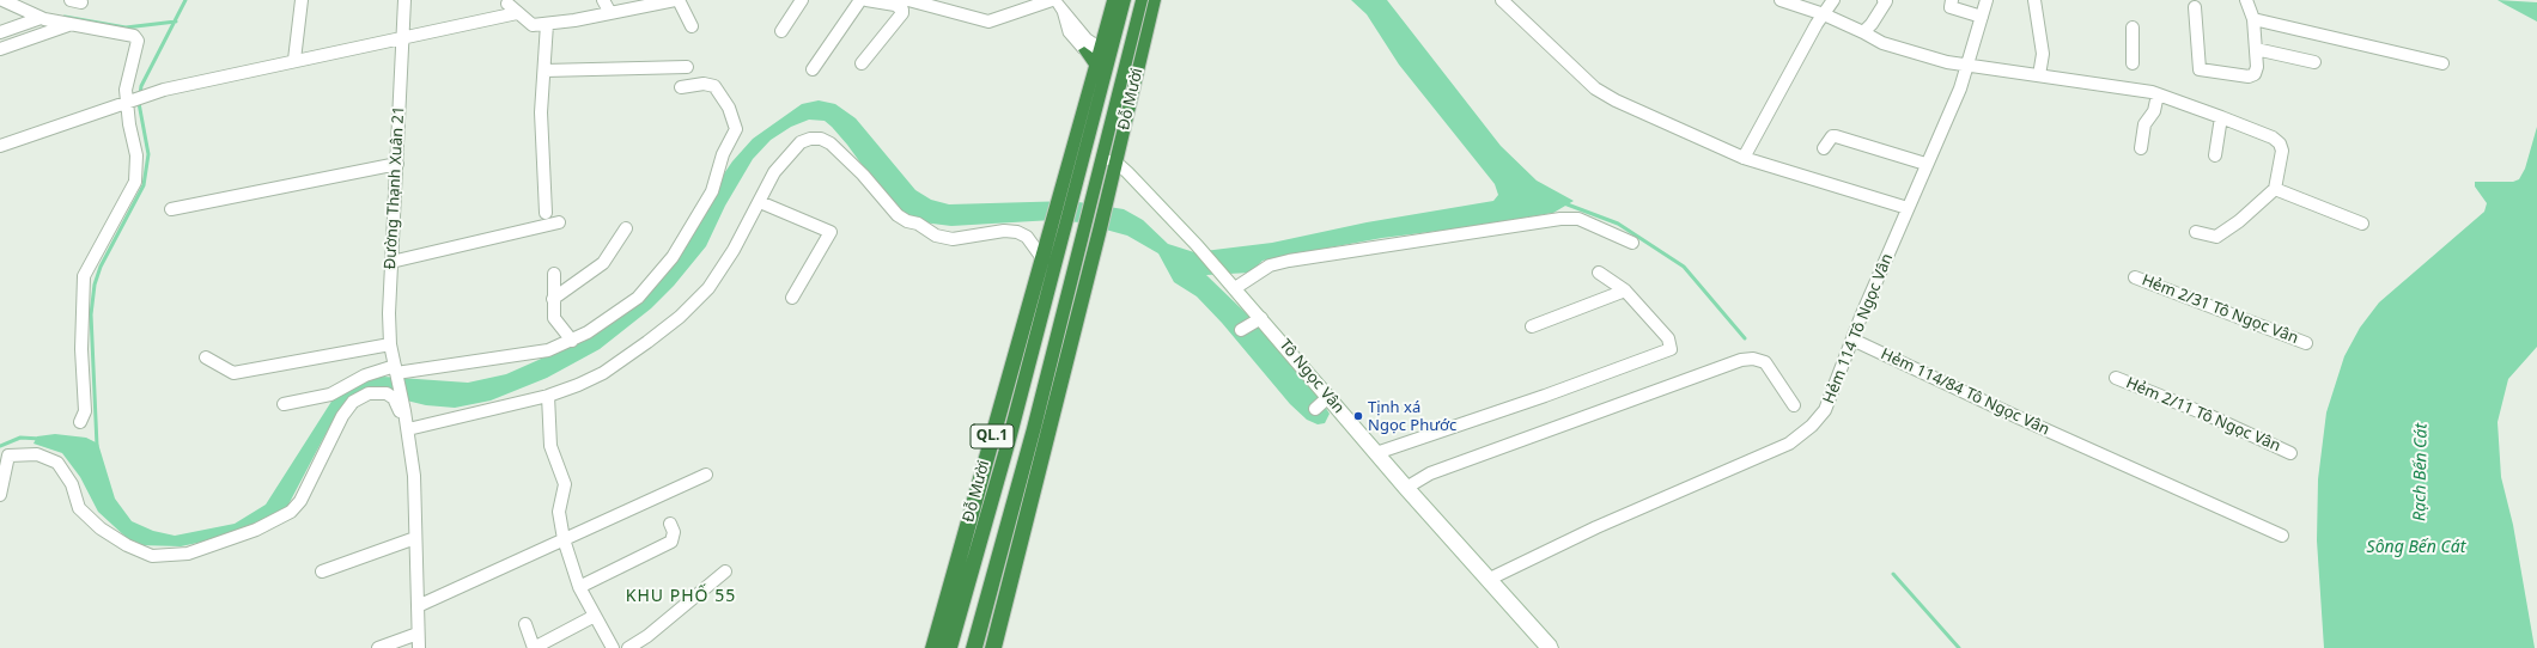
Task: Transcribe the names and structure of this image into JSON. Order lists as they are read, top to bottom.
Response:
{
  "streets": {
    "highway": ["Đỗ Mười", "QL.1"],
    "main road": ["Tô Ngọc Vân"],
    "street": [
      "Đường Thạnh Xuân 21",
      "Hẻm 2/31 Tô Ngọc Vân",
      "Hẻm 114 Tô Ngọc Vân",
      "Hẻm 114/84 Tô Ngọc Vân",
      "Hẻm 2/11 Tô Ngọc Vân"
    ]
  },
  "crossings": [
    ["Đỗ Mười", "Tô Ngọc Vân"],
    ["Đỗ Mười", "QL.1"],
    ["Hẻm 114 Tô Ngọc Vân", "Tô Ngọc Vân"],
    ["Hẻm 114 Tô Ngọc Vân", "Hẻm 114/84 Tô Ngọc Vân"]
  ],
  "districts": ["KHU PHỐ 55"],
  "water": ["Rạch Bến Cát", "Sông Bến Cát"],
  "places": ["Tịnh xá Ngọc Phước"]
}
